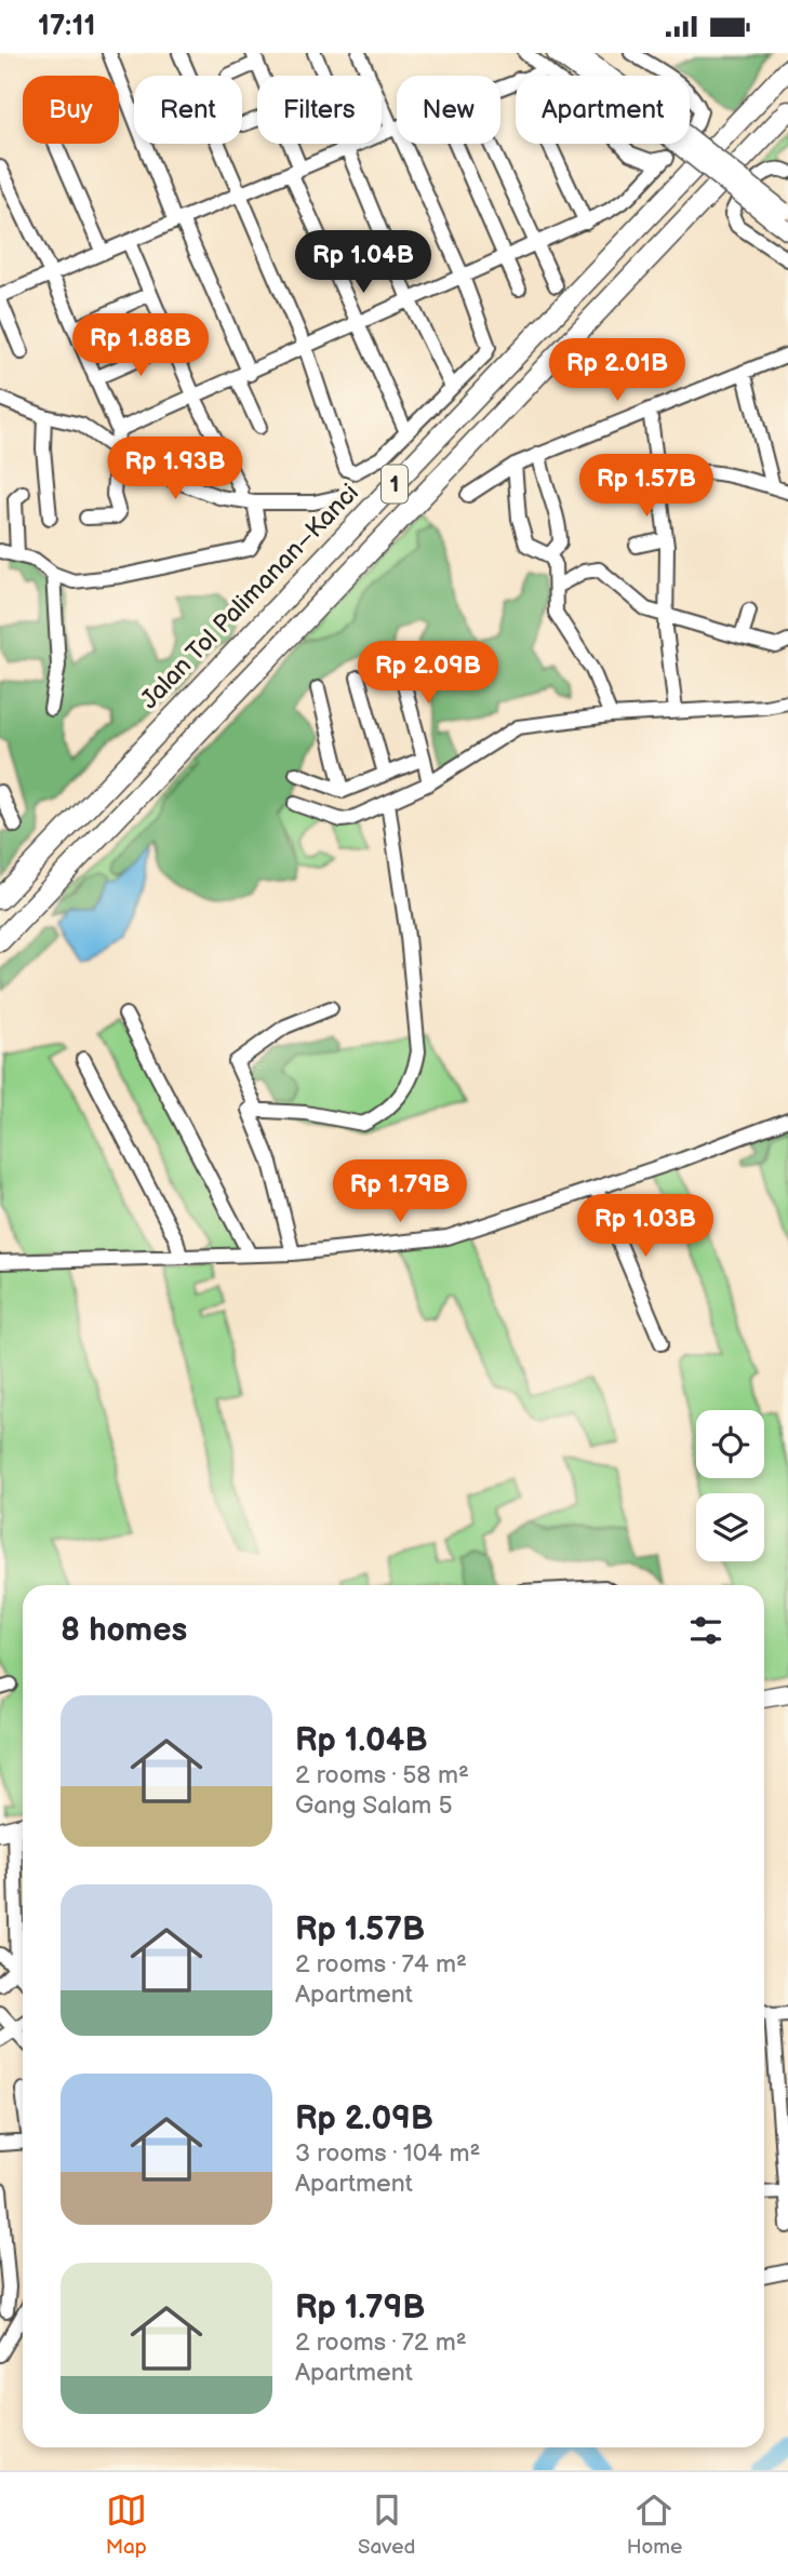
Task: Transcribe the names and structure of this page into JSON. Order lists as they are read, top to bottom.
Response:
{
  "streets": {
    "highway": ["1", "Jalan Tol Palimanan–Kanci"]
  },
  "page": {
    "status": "17:11",
    "chip": [
      "Buy",
      "Rent",
      "Filters",
      "New",
      "Apartment"
    ],
    "price": [
      "Rp 1.04B",
      "Rp 1.88B",
      "Rp 2.01B",
      "Rp 1.93B",
      "Rp 1.57B",
      "Rp 2.09B",
      "Rp 1.79B",
      "Rp 1.03B"
    ],
    "heading": "8 homes",
    "list": [
      {
        "name": "Rp 1.04B",
        "note": "2 rooms · 58 m² · Gang Salam 5"
      },
      {
        "name": "Rp 1.57B",
        "note": "2 rooms · 74 m² · Apartment"
      },
      {
        "name": "Rp 2.09B",
        "note": "3 rooms · 104 m² · Apartment"
      },
      {
        "name": "Rp 1.79B",
        "note": "2 rooms · 72 m² · Apartment"
      }
    ],
    "tabs": ["Map", "Saved", "Home"]
  }
}
